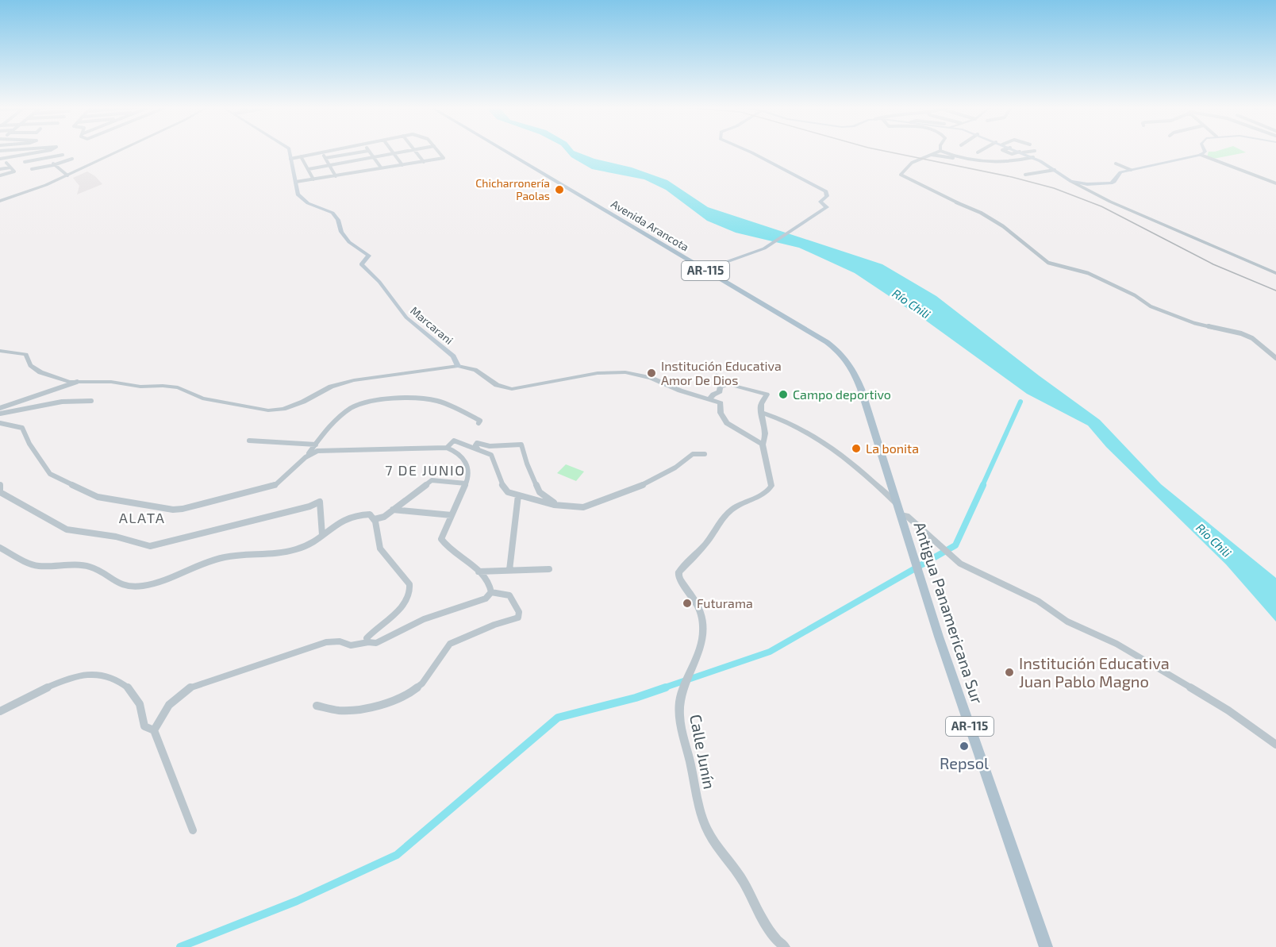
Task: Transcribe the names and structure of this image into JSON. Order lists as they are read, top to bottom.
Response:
{
  "streets": {
    "main road": [
      "Avenida Arancota",
      "AR-115",
      "Marcarani",
      "Antigua Panamericana Sur"
    ],
    "street": ["Calle Junín"]
  },
  "crossings": [
    ["Avenida Arancota", "Antigua Panamericana Sur"]
  ],
  "districts": ["7 DE JUNIO", "ALATA"],
  "water": ["Río Chili"],
  "places": [
    "Chicharronería Paolas",
    "Institución Educativa Amor De Dios",
    "Campo deportivo",
    "La bonita",
    "Futurama",
    "Institución Educativa Juan Pablo Magno",
    "Repsol"
  ]
}
